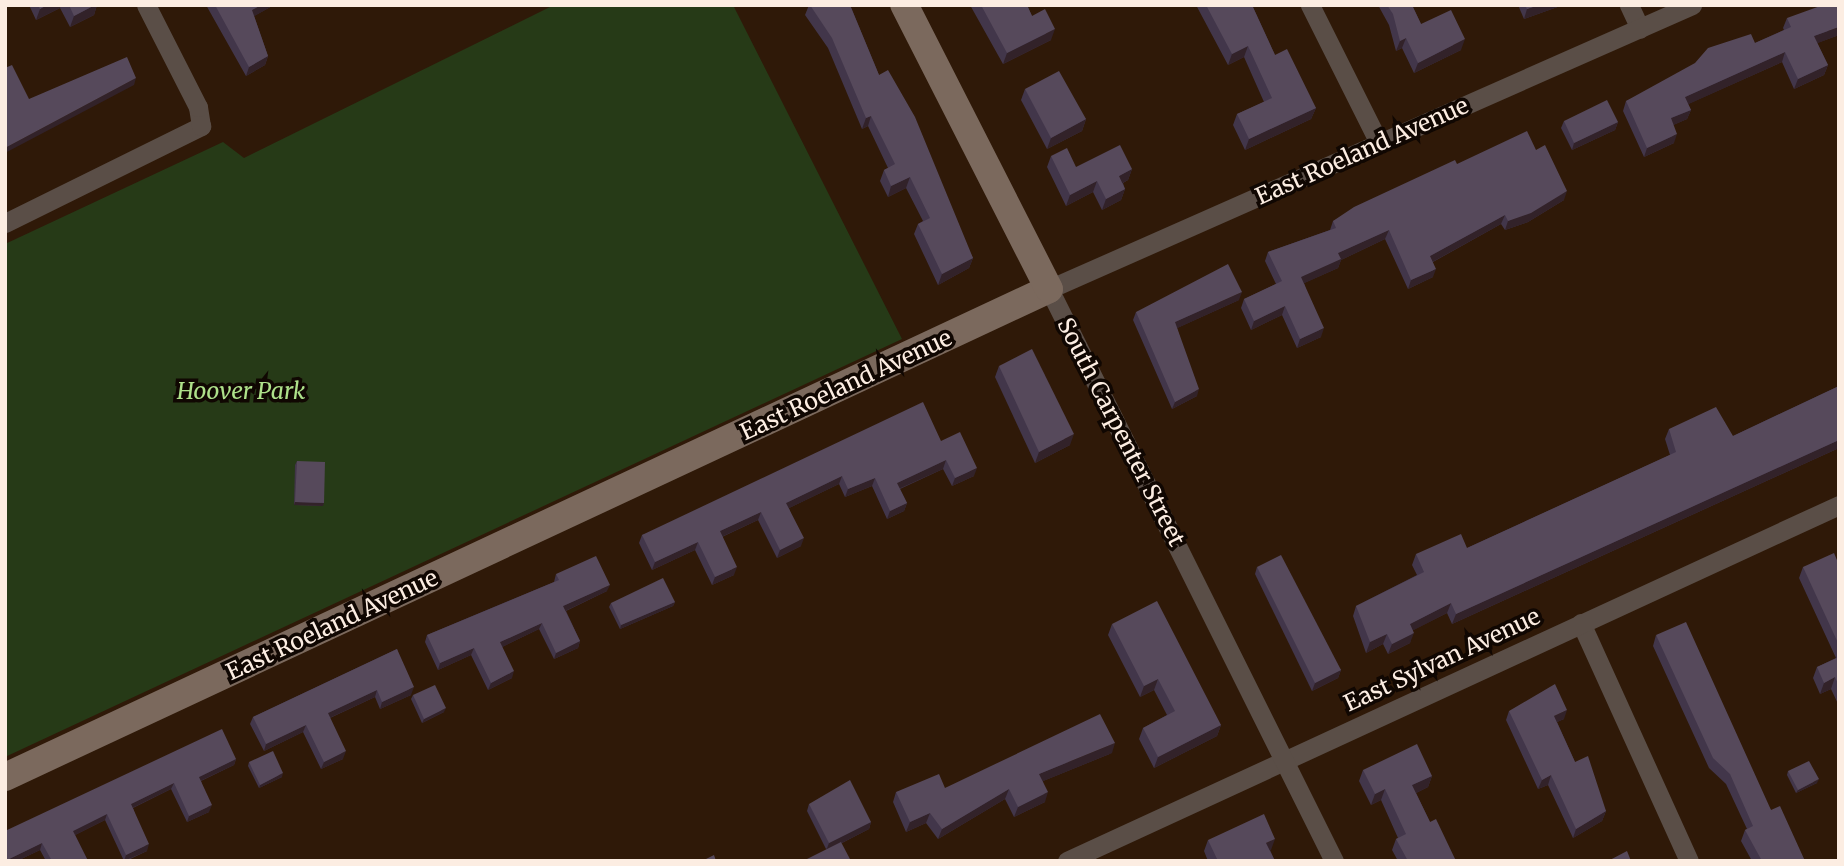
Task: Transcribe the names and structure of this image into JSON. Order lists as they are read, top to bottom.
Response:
{
  "streets": {
    "street": ["East Roeland Avenue", "South Carpenter Street", "East Sylvan Avenue"]
  },
  "crossings": [
    ["East Roeland Avenue", "South Carpenter Street"],
    ["South Carpenter Street", "East Sylvan Avenue"]
  ],
  "parks": ["Hoover Park"]
}
